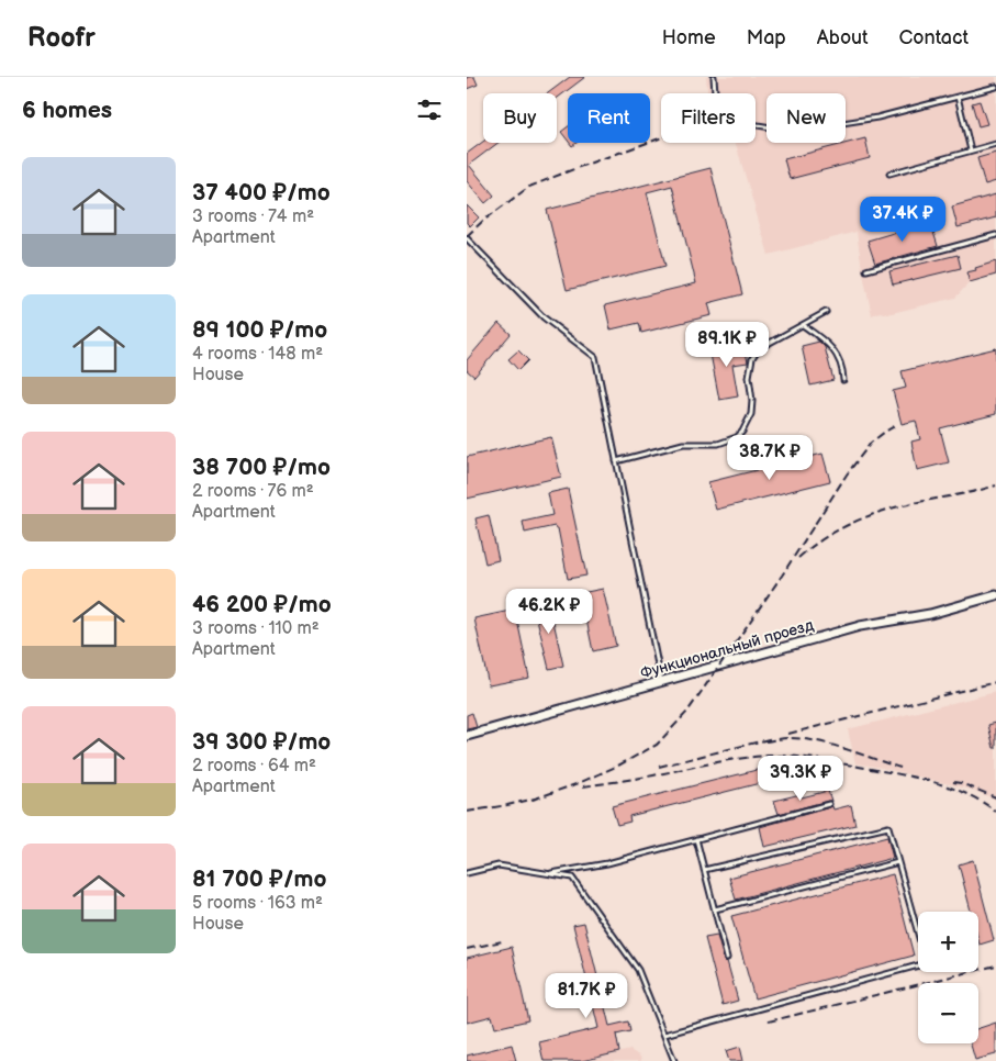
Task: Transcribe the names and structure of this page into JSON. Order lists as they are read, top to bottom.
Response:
{
  "streets": {
    "street": ["Функциональный проезд"]
  },
  "page": {
    "header": "Roofr",
    "nav": [
      "Home",
      "Map",
      "About",
      "Contact"
    ],
    "heading": "6 homes",
    "chip": [
      "Buy",
      "Rent",
      "Filters",
      "New"
    ],
    "list": [
      {
        "name": "37 400 ₽/mo",
        "note": "3 rooms · 74 m² · Apartment"
      },
      {
        "name": "89 100 ₽/mo",
        "note": "4 rooms · 148 m² · House"
      },
      {
        "name": "38 700 ₽/mo",
        "note": "2 rooms · 76 m² · Apartment"
      },
      {
        "name": "46 200 ₽/mo",
        "note": "3 rooms · 110 m² · Apartment"
      },
      {
        "name": "39 300 ₽/mo",
        "note": "2 rooms · 64 m² · Apartment"
      },
      {
        "name": "81 700 ₽/mo",
        "note": "5 rooms · 163 m² · House"
      }
    ],
    "price": [
      "37.4K ₽",
      "89.1K ₽",
      "38.7K ₽",
      "46.2K ₽",
      "39.3K ₽",
      "81.7K ₽"
    ],
    "map_buttons": ["+", "−"]
  }
}
